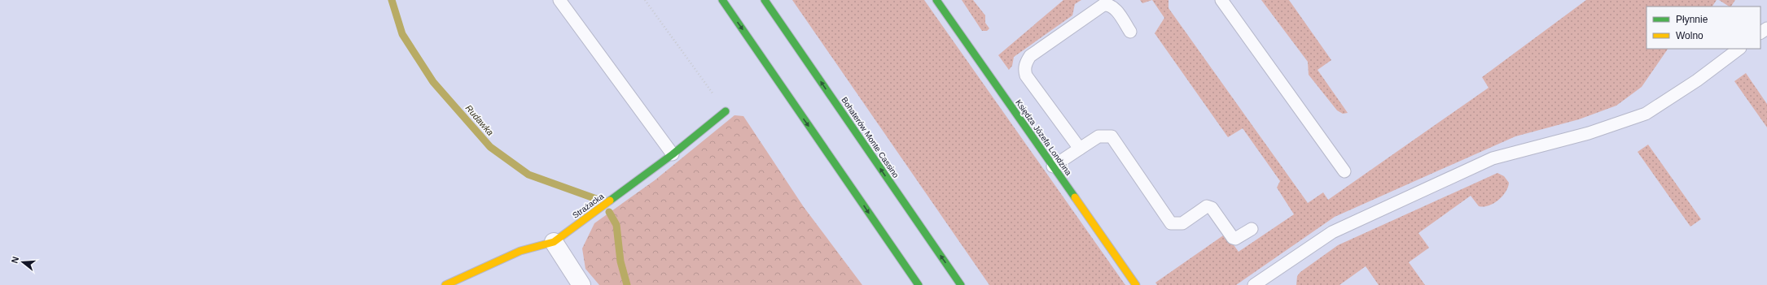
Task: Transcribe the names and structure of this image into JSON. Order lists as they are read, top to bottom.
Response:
{
  "streets": {
    "main road": ["Bohaterów Monte Cassino", "Księdza Józefa Londzina", "Strażacka"]
  },
  "water": ["Rudawka"],
  "legend": ["Płynnie", "Wolno"],
  "north": "left"
}
